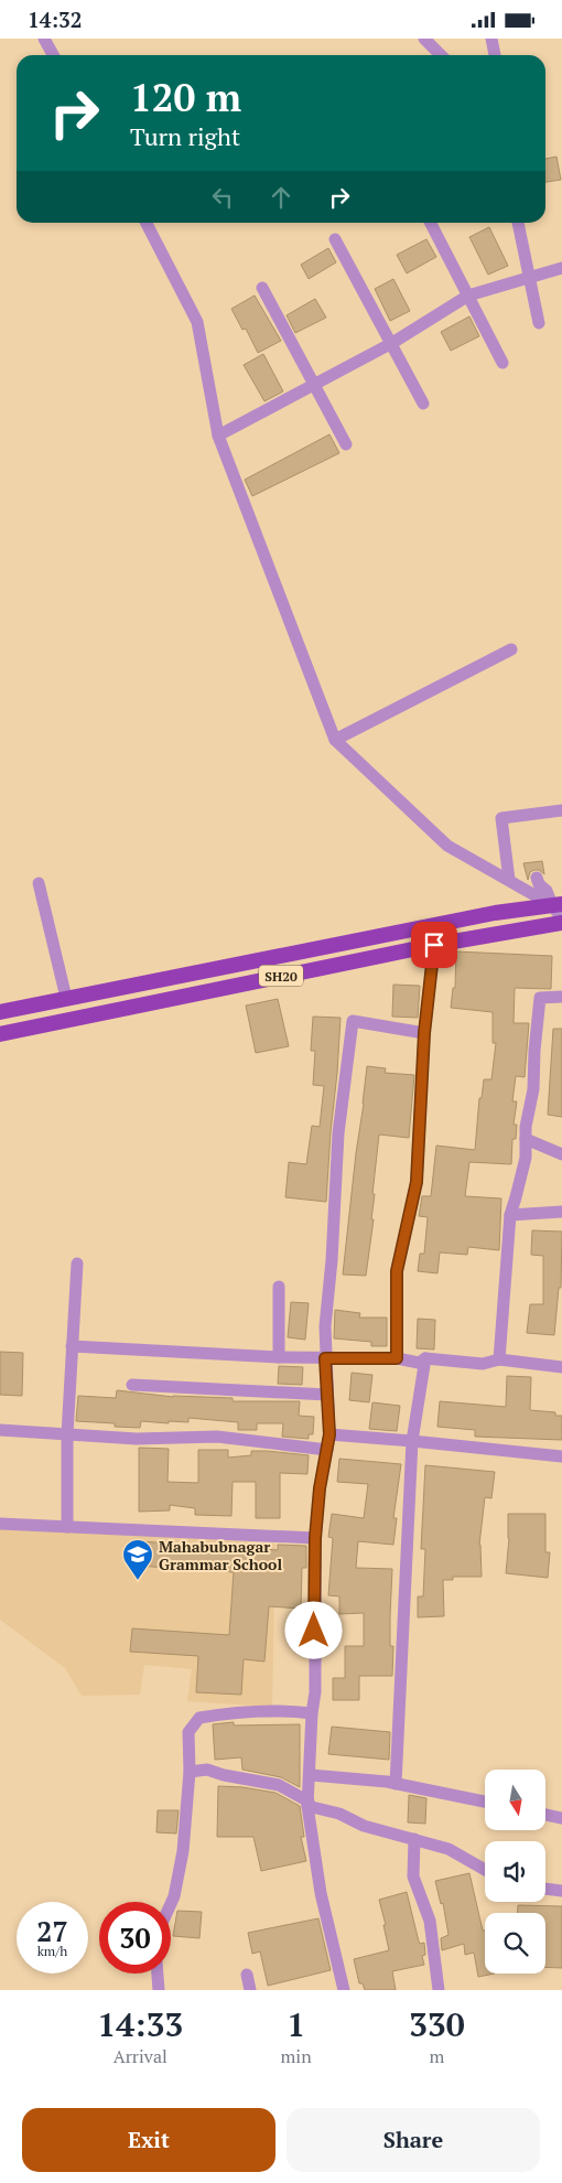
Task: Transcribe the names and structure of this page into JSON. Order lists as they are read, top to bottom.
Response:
{
  "streets": {
    "main road": ["SH20"]
  },
  "places": {
    "school or university": ["Mahabubnagar Grammar School"]
  },
  "north": "bottom",
  "page": {
    "status": "14:32",
    "turn": ["120 m", "Turn right"],
    "speed": "27 km/h",
    "limit": "30",
    "eta": [
      "14:33",
      "Arrival",
      "1",
      "min",
      "330",
      "m"
    ],
    "buttons": ["Exit", "Share"]
  }
}
